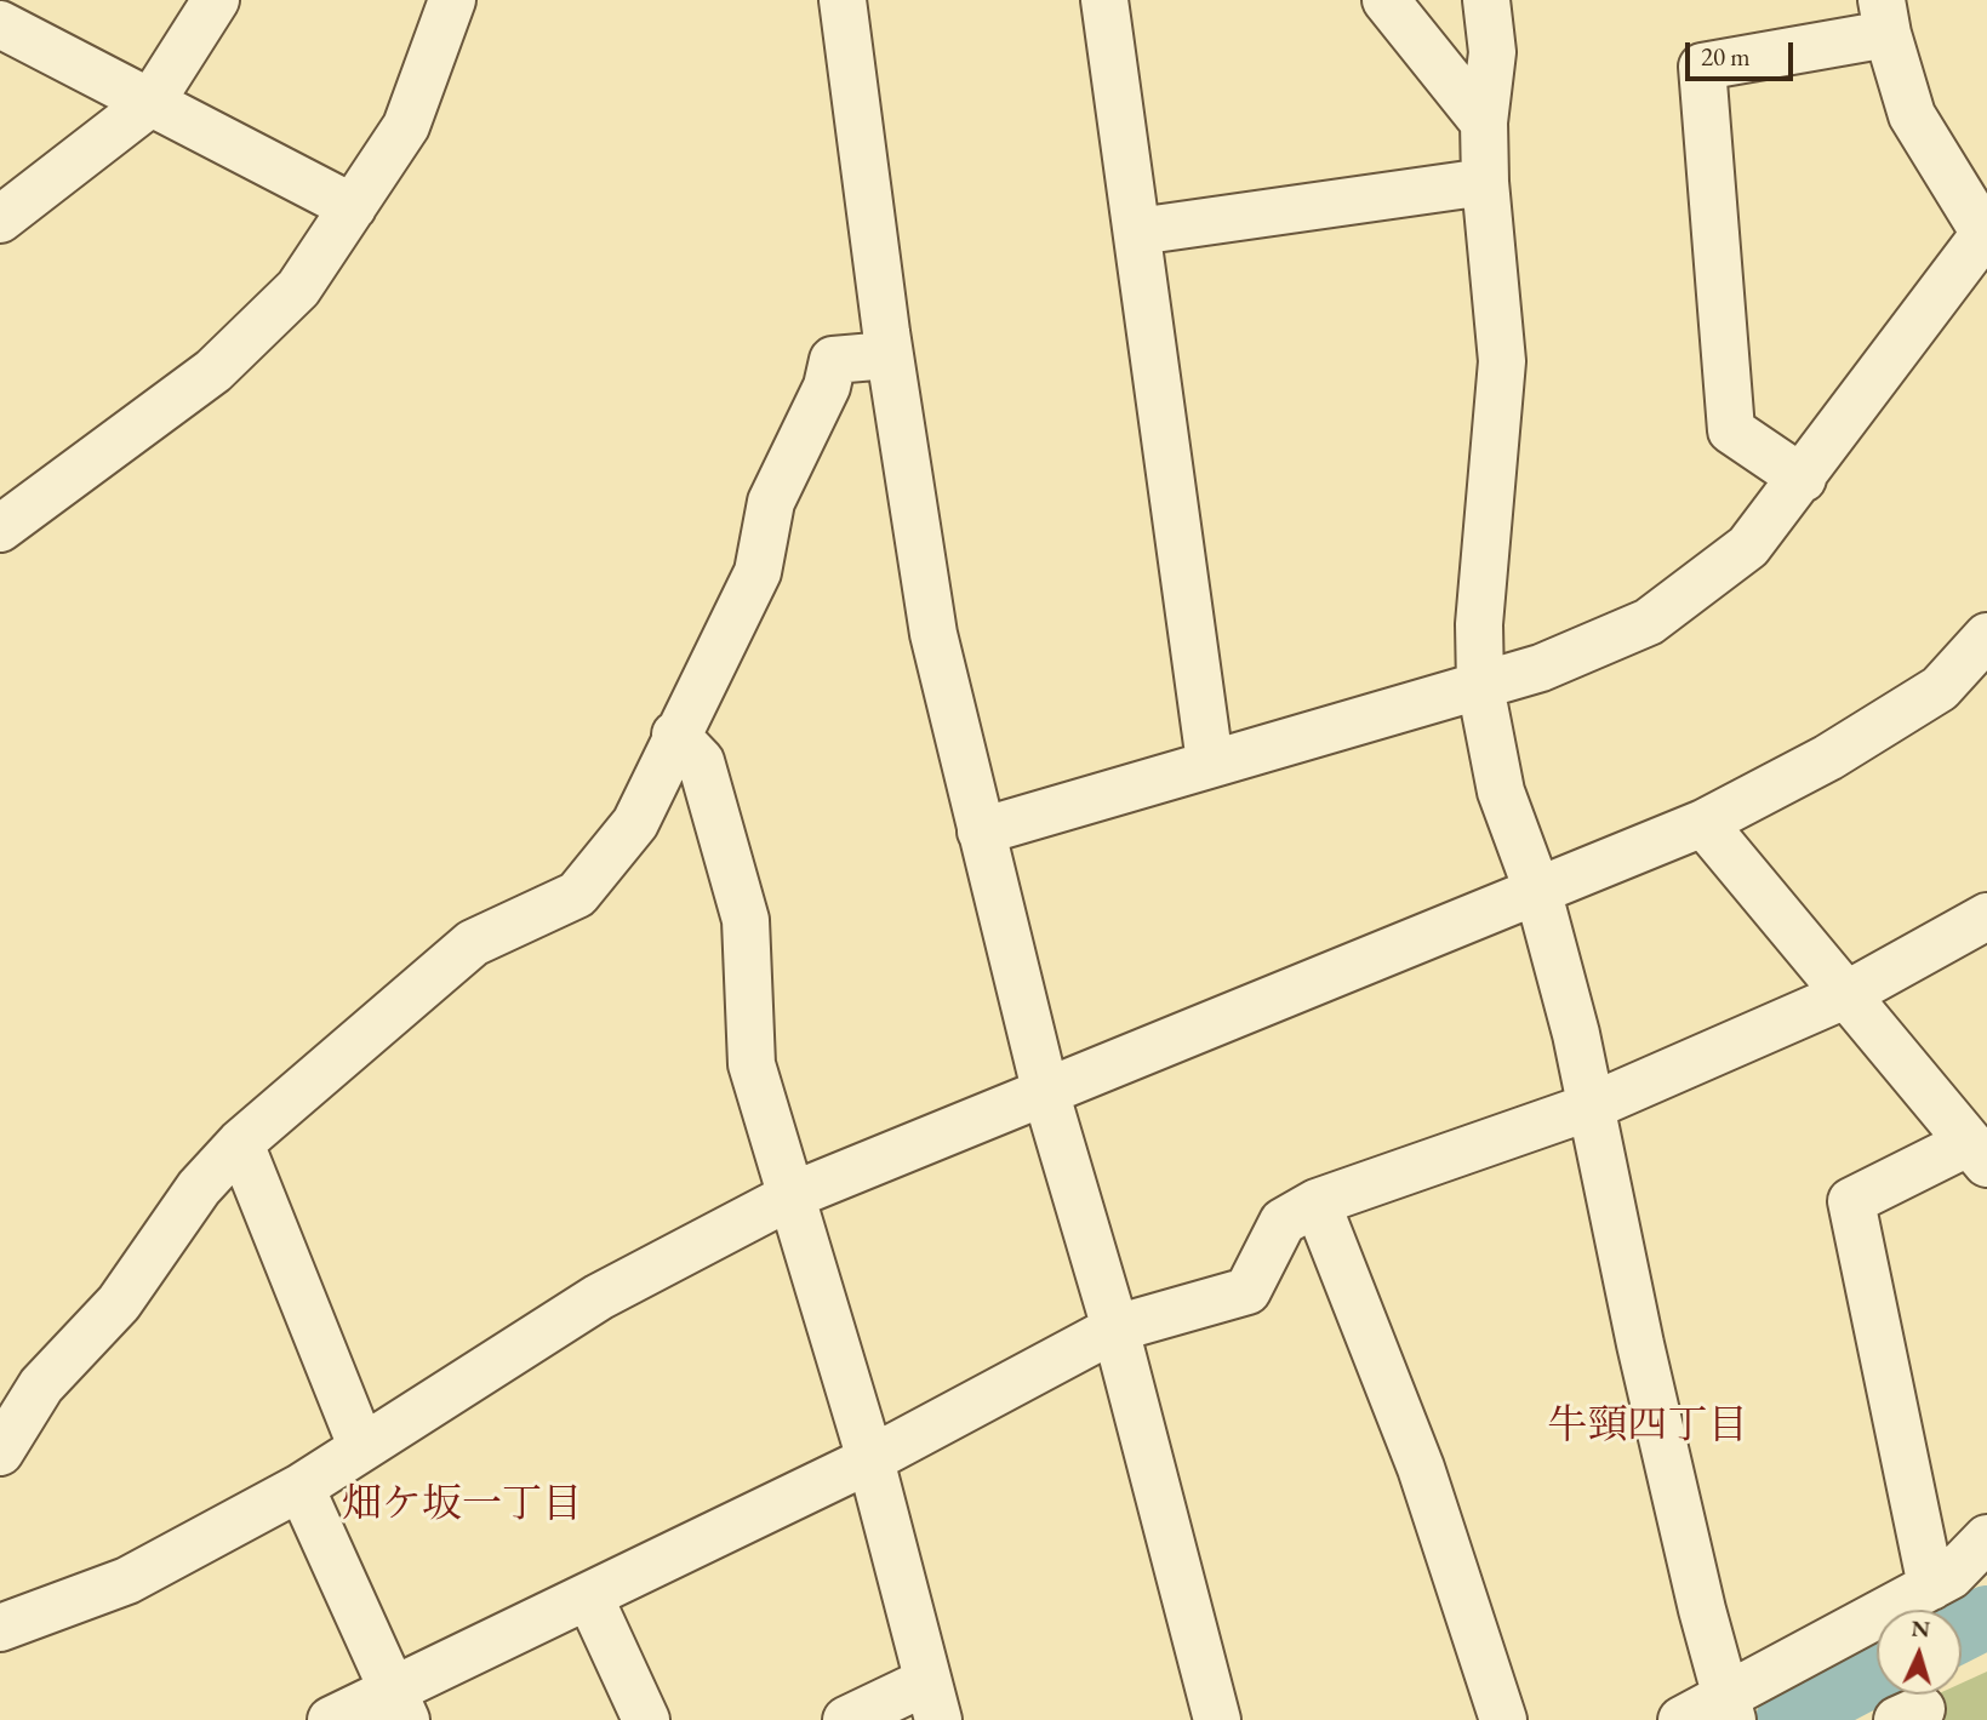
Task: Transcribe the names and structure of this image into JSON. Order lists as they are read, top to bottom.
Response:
{
  "districts": ["牛頸四丁目", "畑ケ坂一丁目"],
  "scale_bar": "20 m",
  "north": "top"
}
